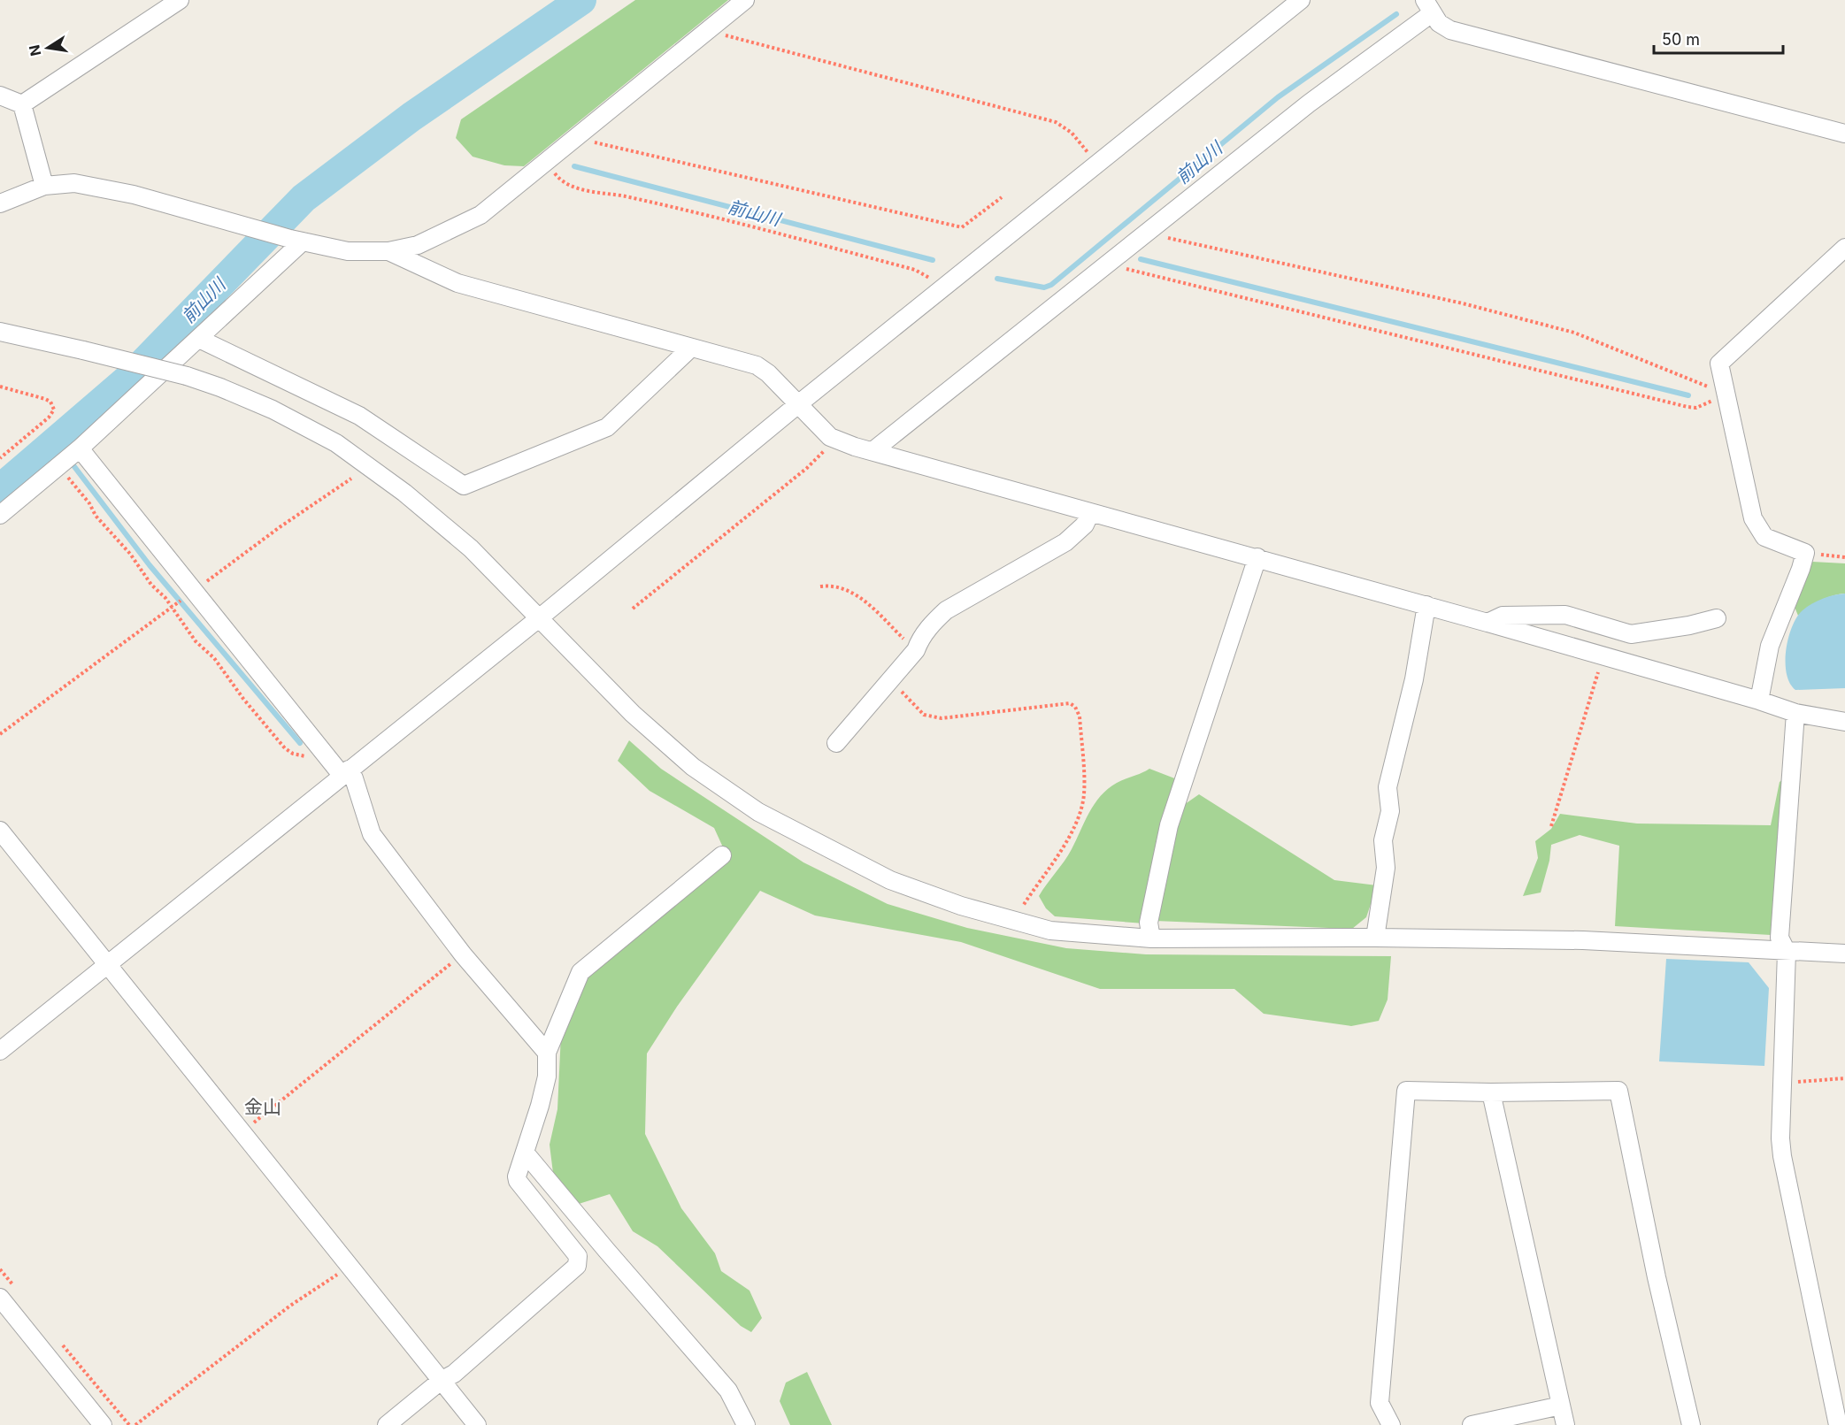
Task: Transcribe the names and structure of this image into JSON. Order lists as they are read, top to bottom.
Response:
{
  "districts": ["金山"],
  "water": ["前山川"],
  "scale_bar": "50 m",
  "north": "left"
}
